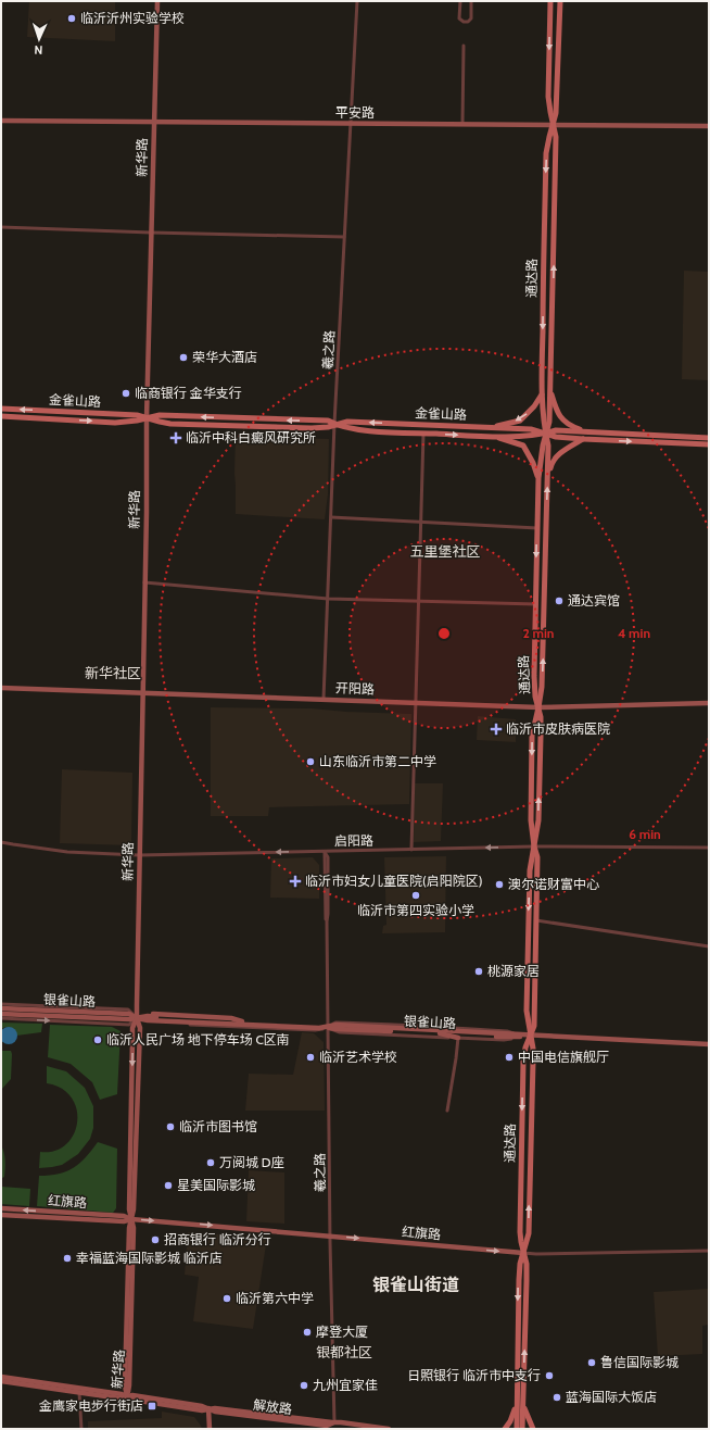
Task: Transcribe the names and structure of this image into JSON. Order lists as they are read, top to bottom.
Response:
{
  "streets": {
    "main road": [
      "平安路",
      "新华路",
      "通达路",
      "金雀山路",
      "开阳路",
      "银雀山路",
      "红旗路",
      "解放路"
    ],
    "street": ["羲之路", "启阳路"]
  },
  "crossings": [
    ["平安路", "新华路"],
    ["平安路", "通达路"],
    ["平安路", "羲之路"],
    ["新华路", "金雀山路"],
    ["新华路", "开阳路"],
    ["新华路", "启阳路"],
    ["新华路", "银雀山路"],
    ["新华路", "红旗路"],
    ["新华路", "解放路"],
    ["通达路", "金雀山路"],
    ["通达路", "开阳路"],
    ["通达路", "启阳路"],
    ["通达路", "银雀山路"],
    ["通达路", "红旗路"],
    ["羲之路", "金雀山路"],
    ["羲之路", "开阳路"],
    ["羲之路", "启阳路"],
    ["羲之路", "银雀山路"],
    ["羲之路", "红旗路"],
    ["羲之路", "解放路"]
  ],
  "one_way": ["启阳路"],
  "districts": [
    "五里堡社区",
    "新华社区",
    "银雀山街道",
    "银都社区"
  ],
  "places": {
    "other": [
      "临沂沂州实验学校",
      "荣华大酒店",
      "临商银行 金华支行",
      "通达宾馆",
      "山东临沂市第二中学",
      "澳尔诺财富中心",
      "临沂市第四实验小学",
      "桃源家居",
      "临沂人民广场 地下停车场 C区南",
      "临沂艺术学校",
      "中国电信旗舰厅",
      "临沂市图书馆",
      "万阅城 D座",
      "星美国际影城",
      "招商银行 临沂分行",
      "幸福蓝海国际影城 临沂店",
      "临沂第六中学",
      "摩登大厦",
      "鲁信国际影城",
      "日照银行 临沂市中支行",
      "九州宜家佳",
      "蓝海国际大饭店"
    ],
    "health": ["临沂中科白癜风研究所", "临沂市皮肤病医院", "临沂市妇女儿童医院(启阳院区)"],
    "transit": ["金鹰家电步行街店"]
  },
  "north": "bottom",
  "rings": ["2 min", "4 min", "6 min"]
}
